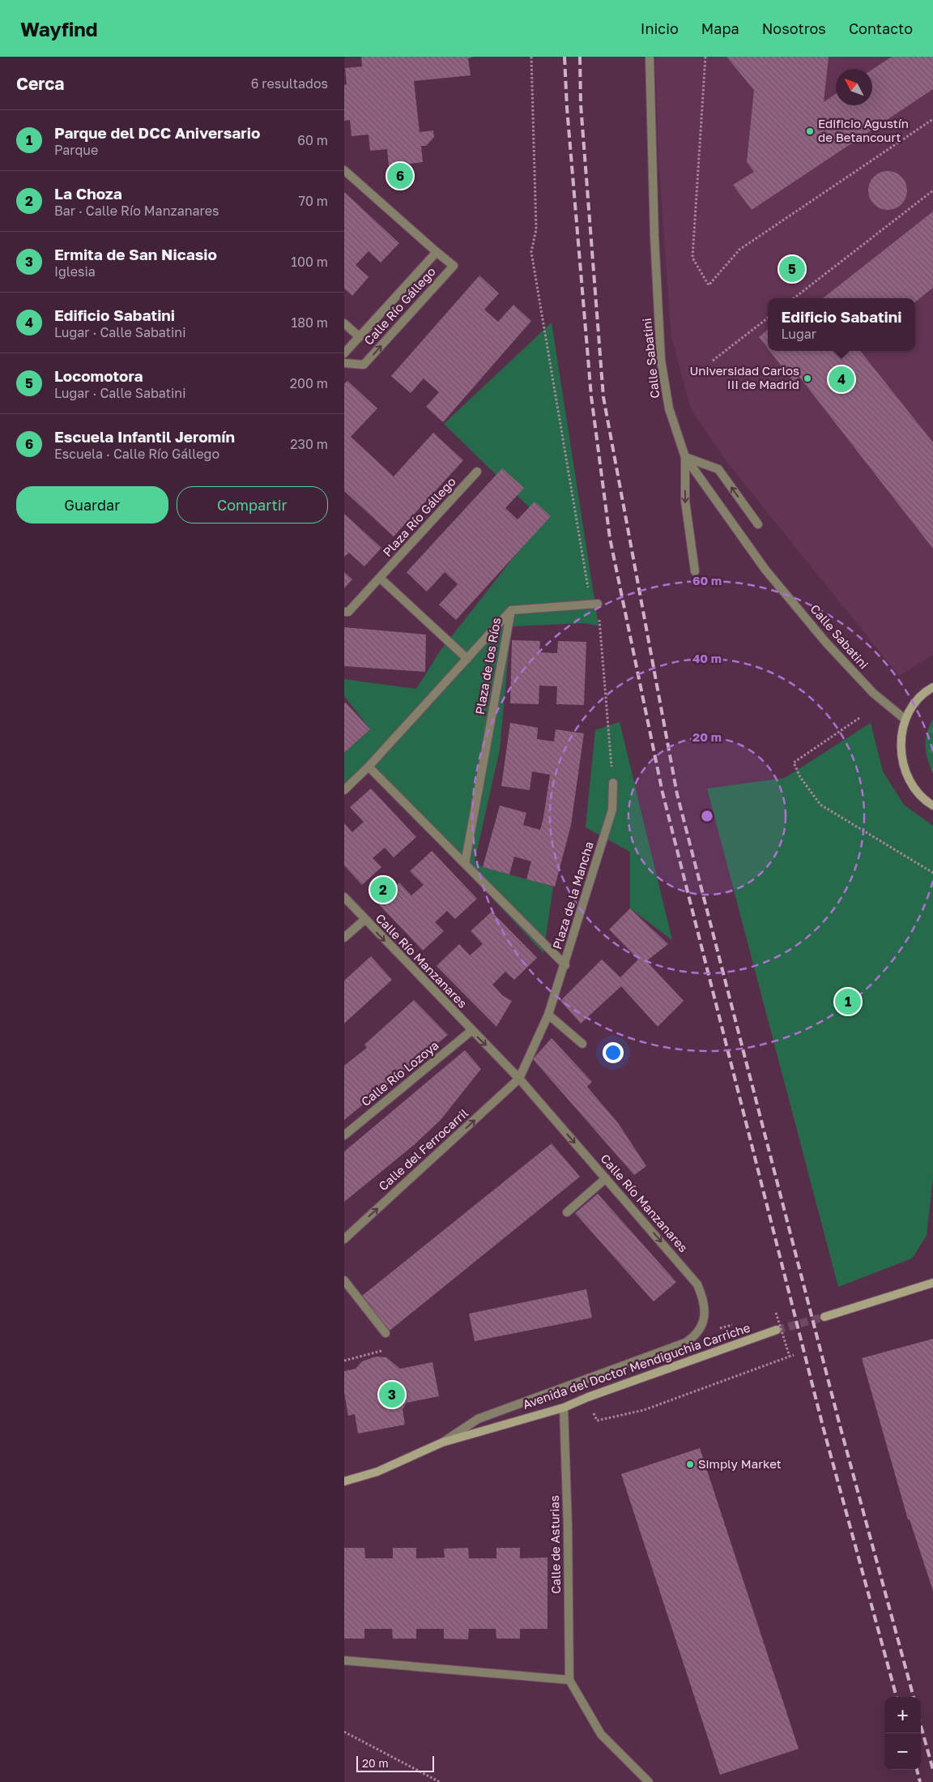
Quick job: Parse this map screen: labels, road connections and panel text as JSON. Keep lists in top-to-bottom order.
{
  "streets": {
    "main road": ["Avenida del Doctor Mendiguchia Carriche"],
    "street": [
      "Calle Río Gállego",
      "Calle Sabatini",
      "Plaza Río Gállego",
      "Plaza de los Ríos",
      "Plaza de la Mancha",
      "Calle Río Manzanares",
      "Calle Río Lozoya",
      "Calle del Ferrocarril",
      "Calle de Asturias"
    ]
  },
  "crossings": [
    ["Plaza de la Mancha", "Calle Río Manzanares"],
    ["Plaza de la Mancha", "Calle del Ferrocarril"],
    ["Calle Río Manzanares", "Calle Río Lozoya"],
    ["Calle Río Manzanares", "Calle del Ferrocarril"],
    ["Calle Río Manzanares", "Avenida del Doctor Mendiguchia Carriche"],
    ["Avenida del Doctor Mendiguchia Carriche", "Calle de Asturias"]
  ],
  "one_way": ["Calle del Ferrocarril"],
  "places": ["Edificio Agustín de Betancourt", "Universidad Carlos III de Madrid", "Simply Market"],
  "scale_bar": "20 m",
  "north": "top left",
  "page": {
    "header": "Wayfind",
    "nav": [
      "Inicio",
      "Mapa",
      "Nosotros",
      "Contacto"
    ],
    "heading": ["Cerca", "6 resultados"],
    "list": [
      {
        "mark": "1",
        "name": "Parque del DCC Aniversario",
        "note": "Parque",
        "value": "60 m"
      },
      {
        "mark": "2",
        "name": "La Choza",
        "note": "Bar · Calle Río Manzanares",
        "value": "70 m"
      },
      {
        "mark": "3",
        "name": "Ermita de San Nicasio",
        "note": "Iglesia",
        "value": "100 m"
      },
      {
        "mark": "4",
        "name": "Edificio Sabatini",
        "note": "Lugar · Calle Sabatini",
        "value": "180 m"
      },
      {
        "mark": "5",
        "name": "Locomotora",
        "note": "Lugar · Calle Sabatini",
        "value": "200 m"
      },
      {
        "mark": "6",
        "name": "Escuela Infantil Jeromín",
        "note": "Escuela · Calle Río Gállego",
        "value": "230 m"
      }
    ],
    "pins": [
      "6",
      "5",
      "4",
      "2",
      "1",
      "3"
    ],
    "popup": ["Edificio Sabatini", "Lugar"],
    "buttons": ["Guardar", "Compartir"],
    "map_buttons": ["+", "−"],
    "scale": "20 m"
  },
  "rings": ["60 m", "40 m", "20 m"]
}
